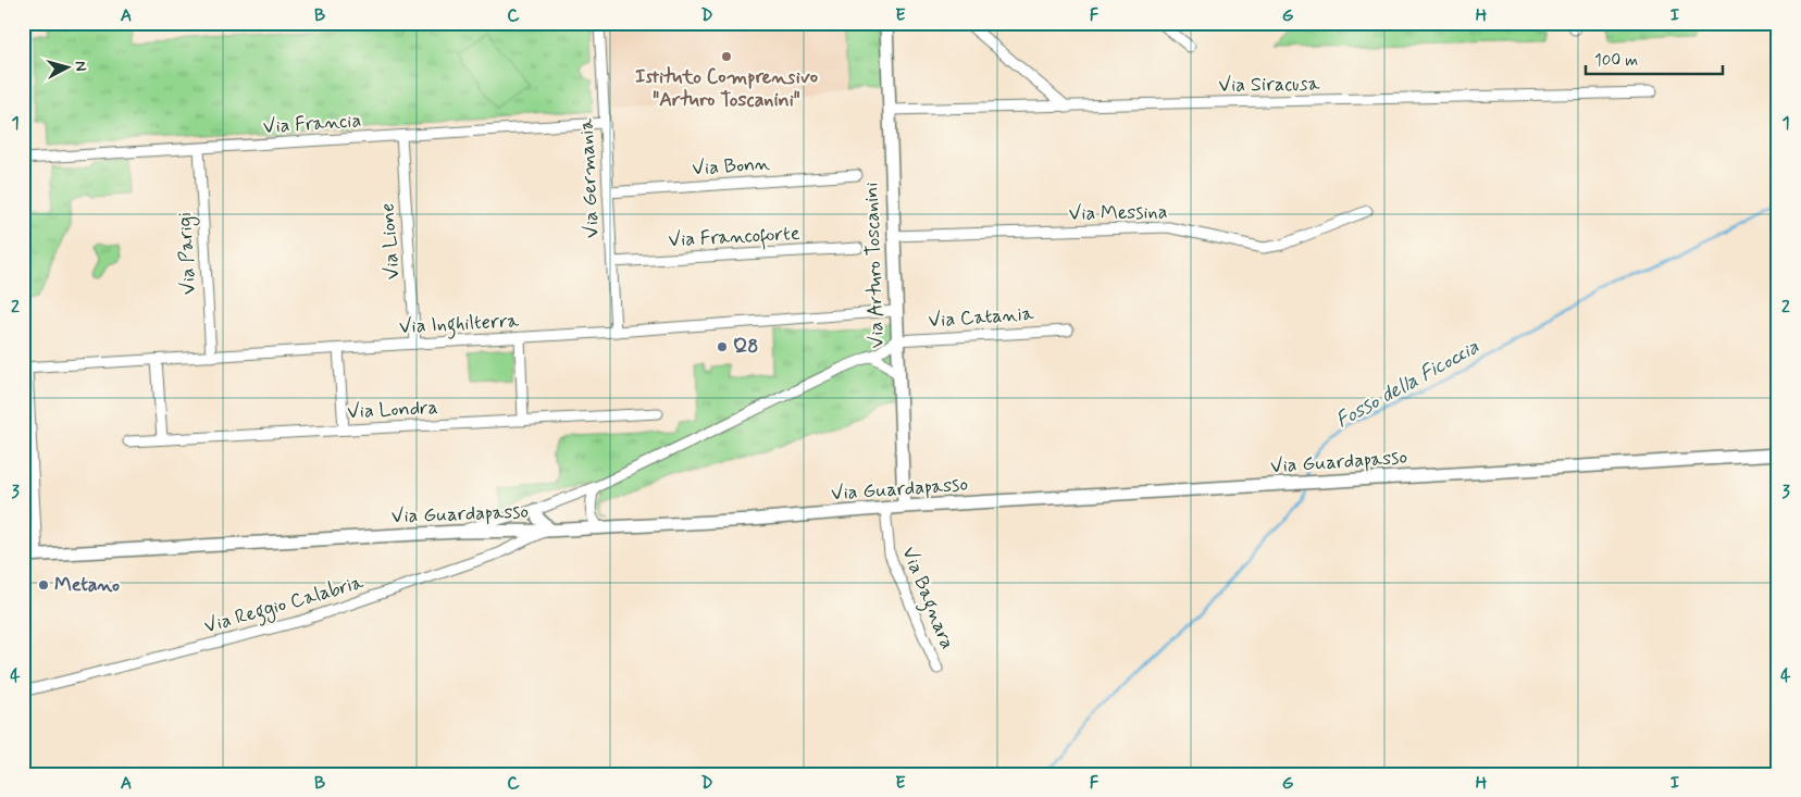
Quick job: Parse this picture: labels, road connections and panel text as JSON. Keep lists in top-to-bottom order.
{
  "streets": {
    "street": [
      "Via Siracusa",
      "Via Francia",
      "Via Bonn",
      "Via Germania",
      "Via Messina",
      "Via Francoforte",
      "Via Lione",
      "Via Parigi",
      "Via Arturo Toscanini",
      "Via Catania",
      "Via Inghilterra",
      "Via Londra",
      "Via Guardapasso",
      "Via Bagnara",
      "Via Reggio Calabria"
    ]
  },
  "crossings": [
    ["Via Siracusa", "Via Arturo Toscanini"],
    ["Via Francia", "Via Germania"],
    ["Via Francia", "Via Lione"],
    ["Via Francia", "Via Parigi"],
    ["Via Bonn", "Via Germania"],
    ["Via Germania", "Via Francoforte"],
    ["Via Germania", "Via Inghilterra"],
    ["Via Messina", "Via Arturo Toscanini"],
    ["Via Lione", "Via Inghilterra"],
    ["Via Parigi", "Via Inghilterra"],
    ["Via Arturo Toscanini", "Via Catania"],
    ["Via Arturo Toscanini", "Via Inghilterra"],
    ["Via Arturo Toscanini", "Via Guardapasso"],
    ["Via Guardapasso", "Via Bagnara"],
    ["Via Guardapasso", "Via Reggio Calabria"]
  ],
  "water": ["Fosso della Ficoccia"],
  "places": ["Istituto Comprensivo \"Arturo Toscanini\"", "Q8", "Metano"],
  "scale_bar": "100 m",
  "north": "right",
  "grid": {
    "columns": [
      "A",
      "B",
      "C",
      "D",
      "E",
      "F",
      "G",
      "H",
      "I"
    ],
    "rows": [
      "1",
      "2",
      "3",
      "4"
    ]
  }
}
